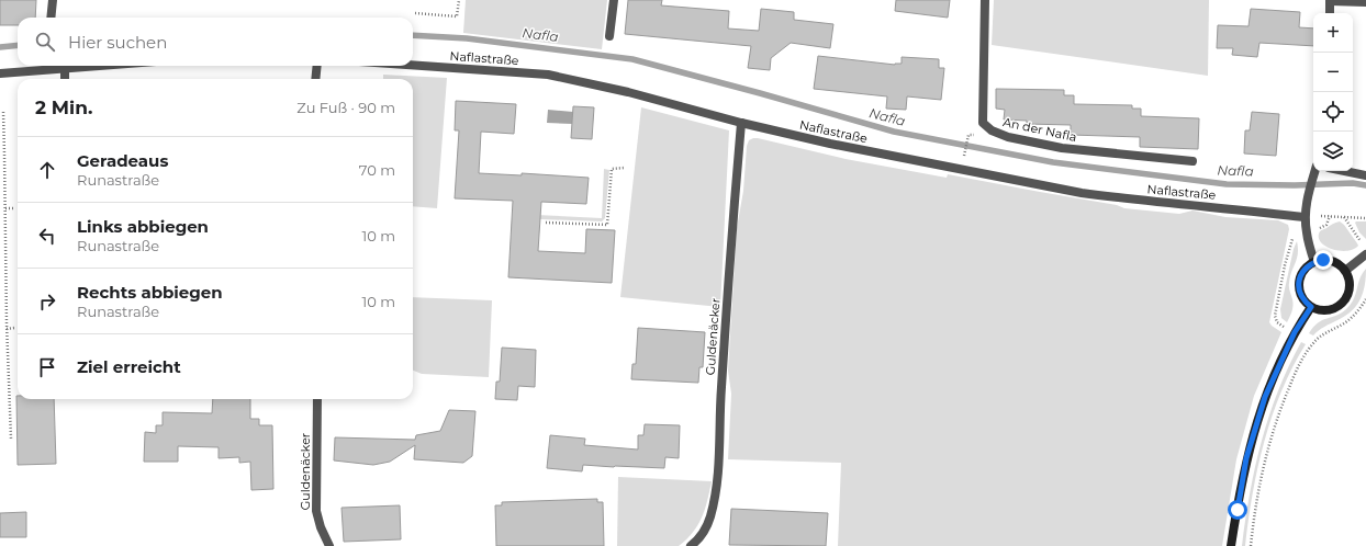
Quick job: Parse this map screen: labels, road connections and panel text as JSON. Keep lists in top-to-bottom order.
{
  "streets": {
    "street": ["Naflastraße", "An der Nafla", "Guldenäcker"]
  },
  "crossings": [
    ["Naflastraße", "Guldenäcker"]
  ],
  "water": ["Nafla"],
  "page": {
    "map_buttons": ["+", "−"],
    "search": "Hier suchen",
    "heading": ["2 Min.", "Zu Fuß · 90 m"],
    "list": [
      ["Geradeaus", "Runastraße", "70 m"],
      ["Links abbiegen", "Runastraße", "10 m"],
      ["Rechts abbiegen", "Runastraße", "10 m"],
      "Ziel erreicht"
    ]
  }
}
